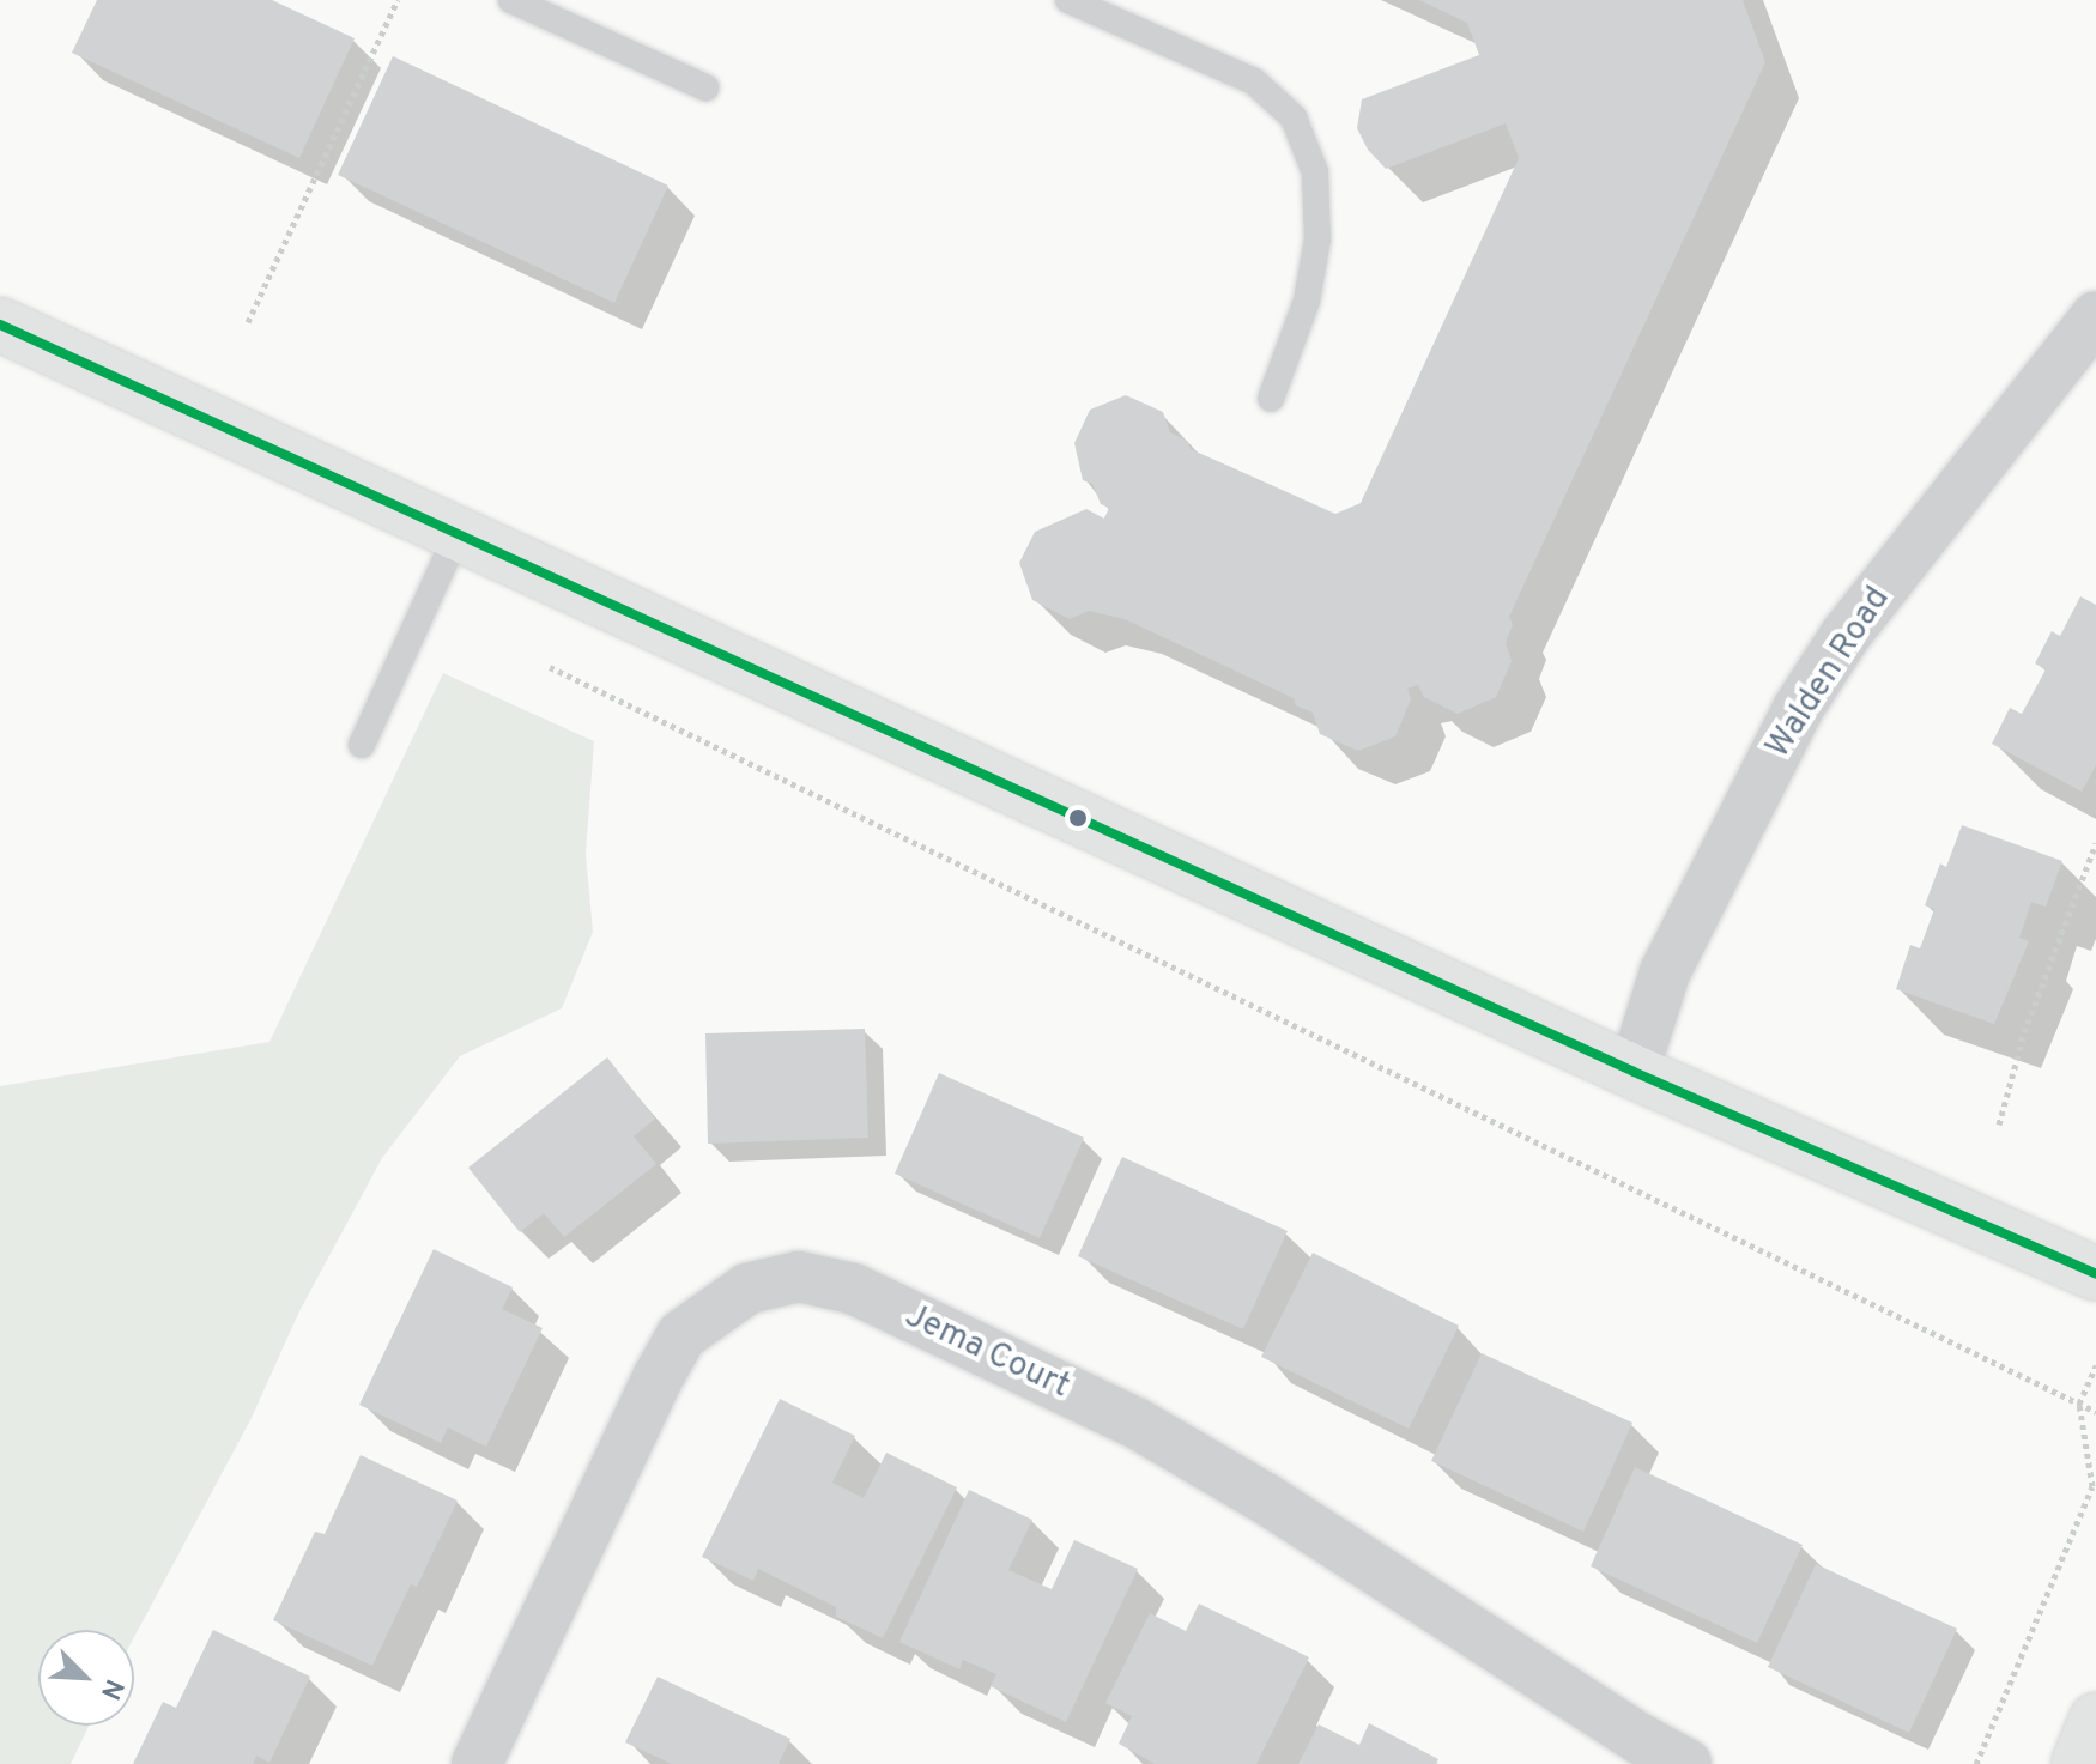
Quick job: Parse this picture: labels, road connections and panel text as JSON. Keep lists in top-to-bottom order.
{
  "streets": {
    "street": ["Walden Road", "Jema Court"]
  },
  "north": "bottom right"
}
